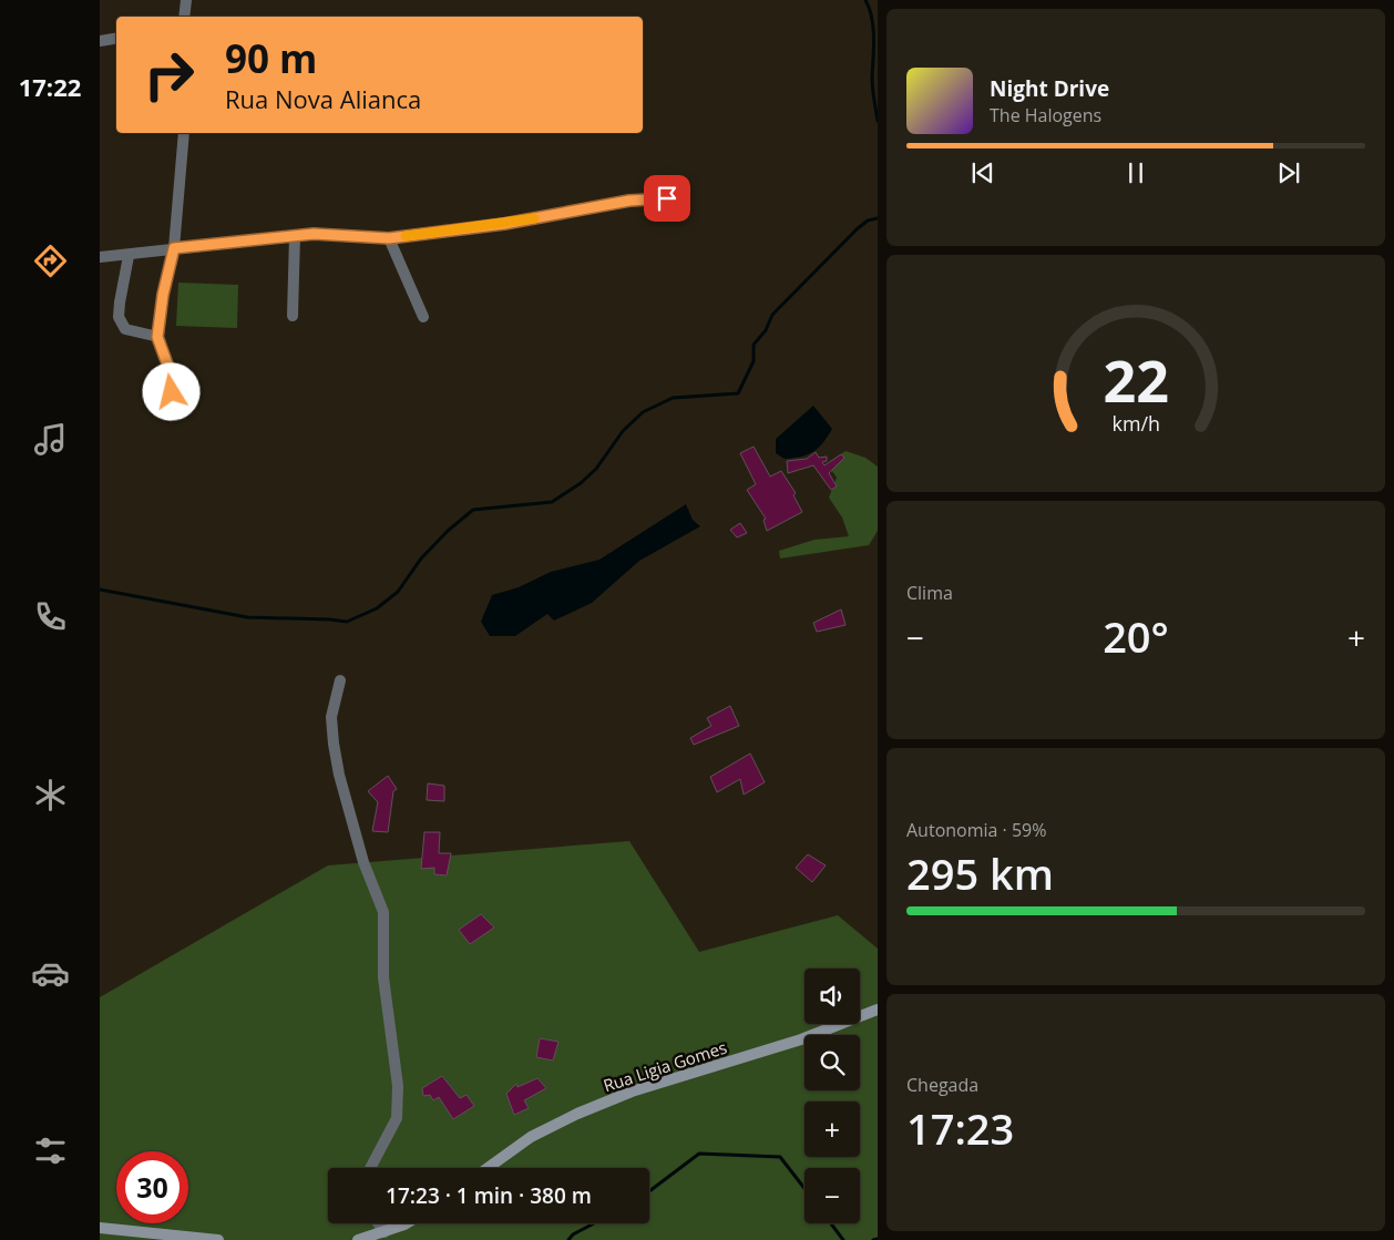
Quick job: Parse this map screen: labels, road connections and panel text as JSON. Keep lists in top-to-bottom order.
{
  "streets": {
    "street": ["Rua Ligia Gomes"]
  },
  "page": {
    "tabs": "17:22",
    "turn": ["90 m", "Rua Nova Alianca"],
    "song": ["Night Drive", "The Halogens"],
    "tile": [
      "Clima",
      ["Autonomia · 59%", "295 km"],
      ["Chegada", "17:23"]
    ],
    "heat": ["−", "20°", "+"],
    "map_buttons": ["+", "−"],
    "limit": "30",
    "trip": "17:23 · 1 min · 380 m",
    "gauge": ["22", "km/h"]
  }
}
